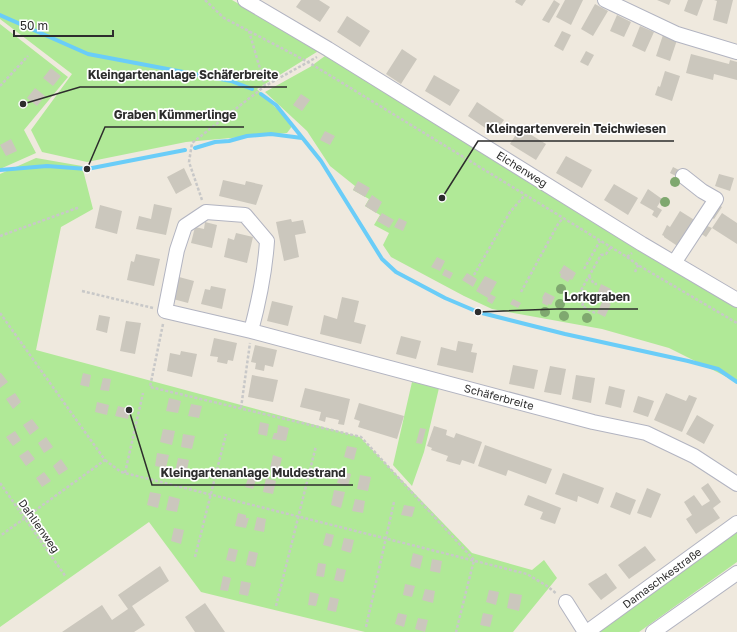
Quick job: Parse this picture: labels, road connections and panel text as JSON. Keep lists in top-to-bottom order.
{
  "streets": {
    "street": ["Eichenweg", "Schäferbreite", "Damaschkestraße"],
    "path": ["Dahlienweg"]
  },
  "places": [
    "Kleingartenanlage Schäferbreite",
    "Graben Kümmerlinge",
    "Kleingartenverein Teichwiesen",
    "Lorkgraben",
    "Kleingartenanlage Muldestrand"
  ],
  "scale_bar": "50 m"
}
